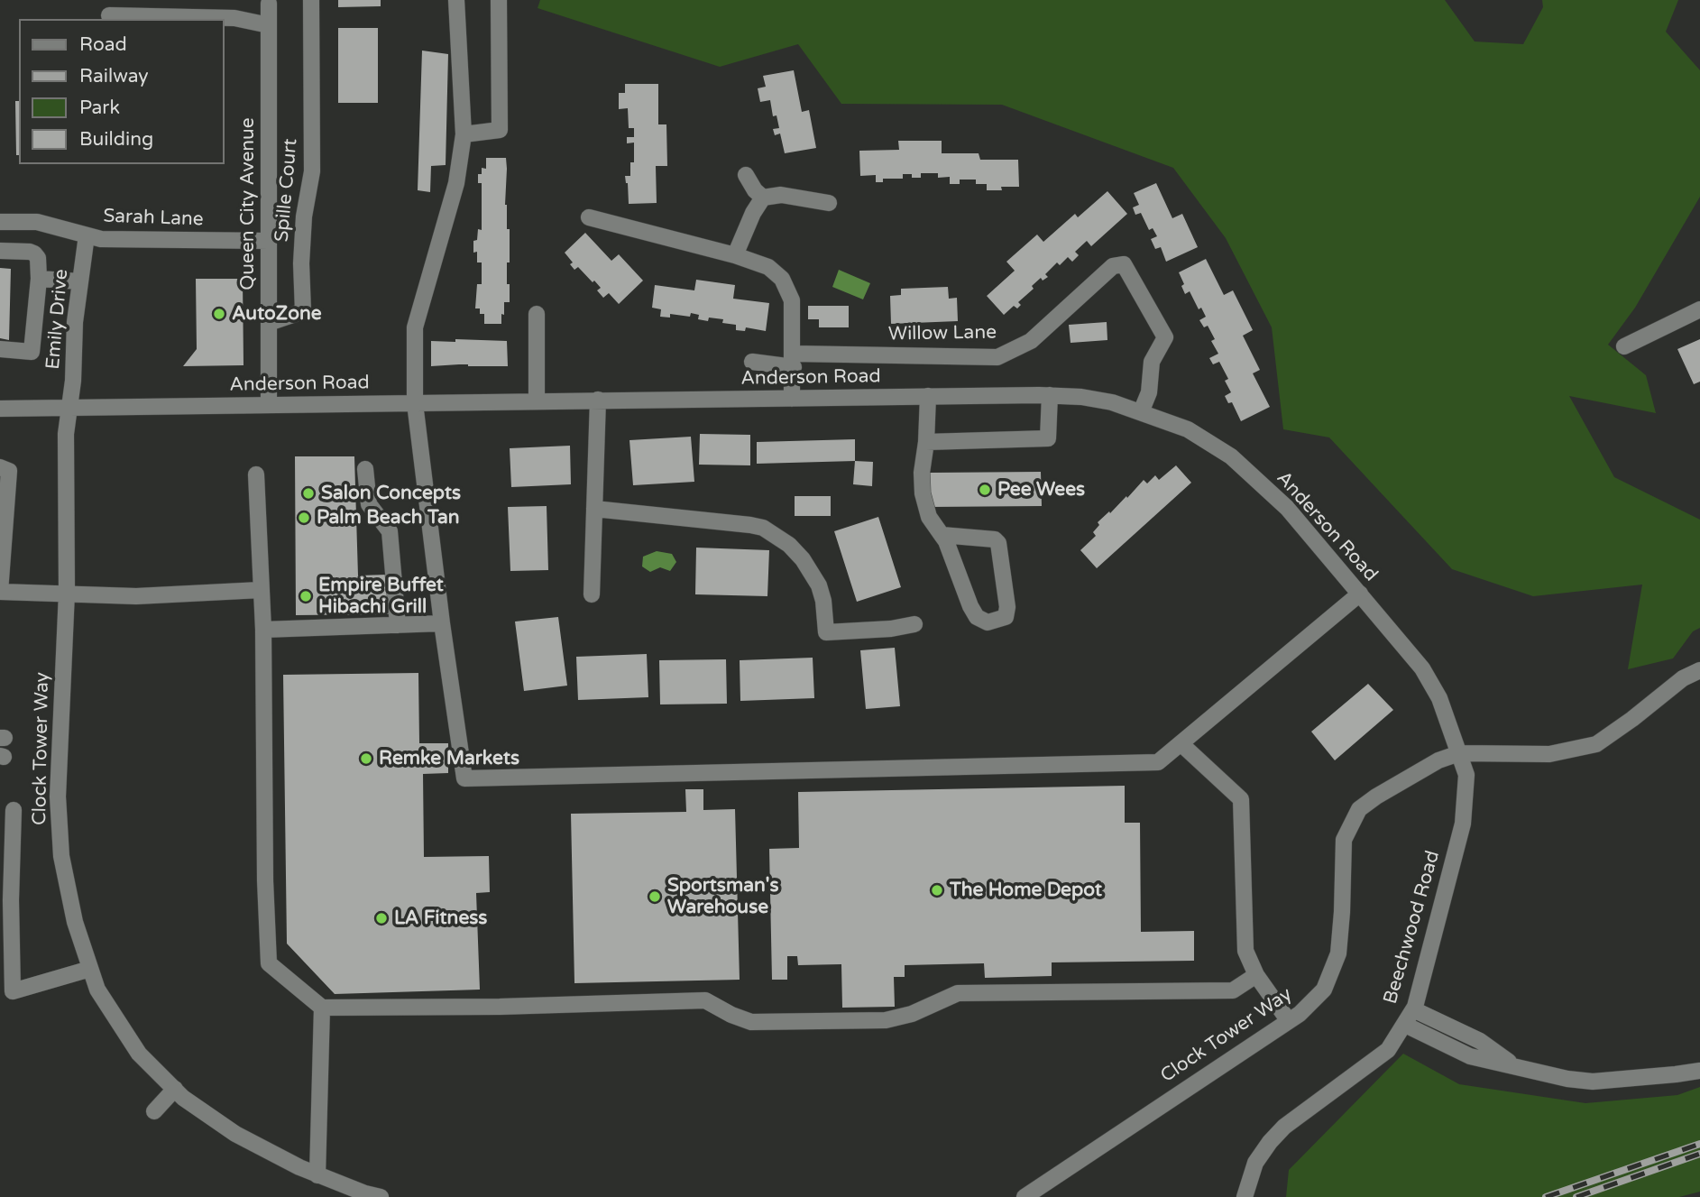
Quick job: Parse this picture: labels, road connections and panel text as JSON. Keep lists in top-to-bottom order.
{
  "streets": {
    "street": [
      "Spille Court",
      "Queen City Avenue",
      "Sarah Lane",
      "Emily Drive",
      "Willow Lane",
      "Anderson Road",
      "Clock Tower Way",
      "Beechwood Road"
    ]
  },
  "crossings": [
    ["Spille Court", "Queen City Avenue"],
    ["Queen City Avenue", "Sarah Lane"],
    ["Queen City Avenue", "Anderson Road"],
    ["Sarah Lane", "Emily Drive"],
    ["Emily Drive", "Anderson Road"],
    ["Emily Drive", "Clock Tower Way"],
    ["Willow Lane", "Anderson Road"],
    ["Anderson Road", "Clock Tower Way"],
    ["Anderson Road", "Beechwood Road"],
    ["Clock Tower Way", "Beechwood Road"]
  ],
  "places": [
    "AutoZone",
    "Pee Wees",
    "Salon Concepts",
    "Palm Beach Tan",
    "Empire Buffet Hibachi Grill",
    "Remke Markets",
    "The Home Depot",
    "Sportsman's Warehouse",
    "LA Fitness"
  ],
  "legend": [
    "Road",
    "Railway",
    "Park",
    "Building"
  ]
}
